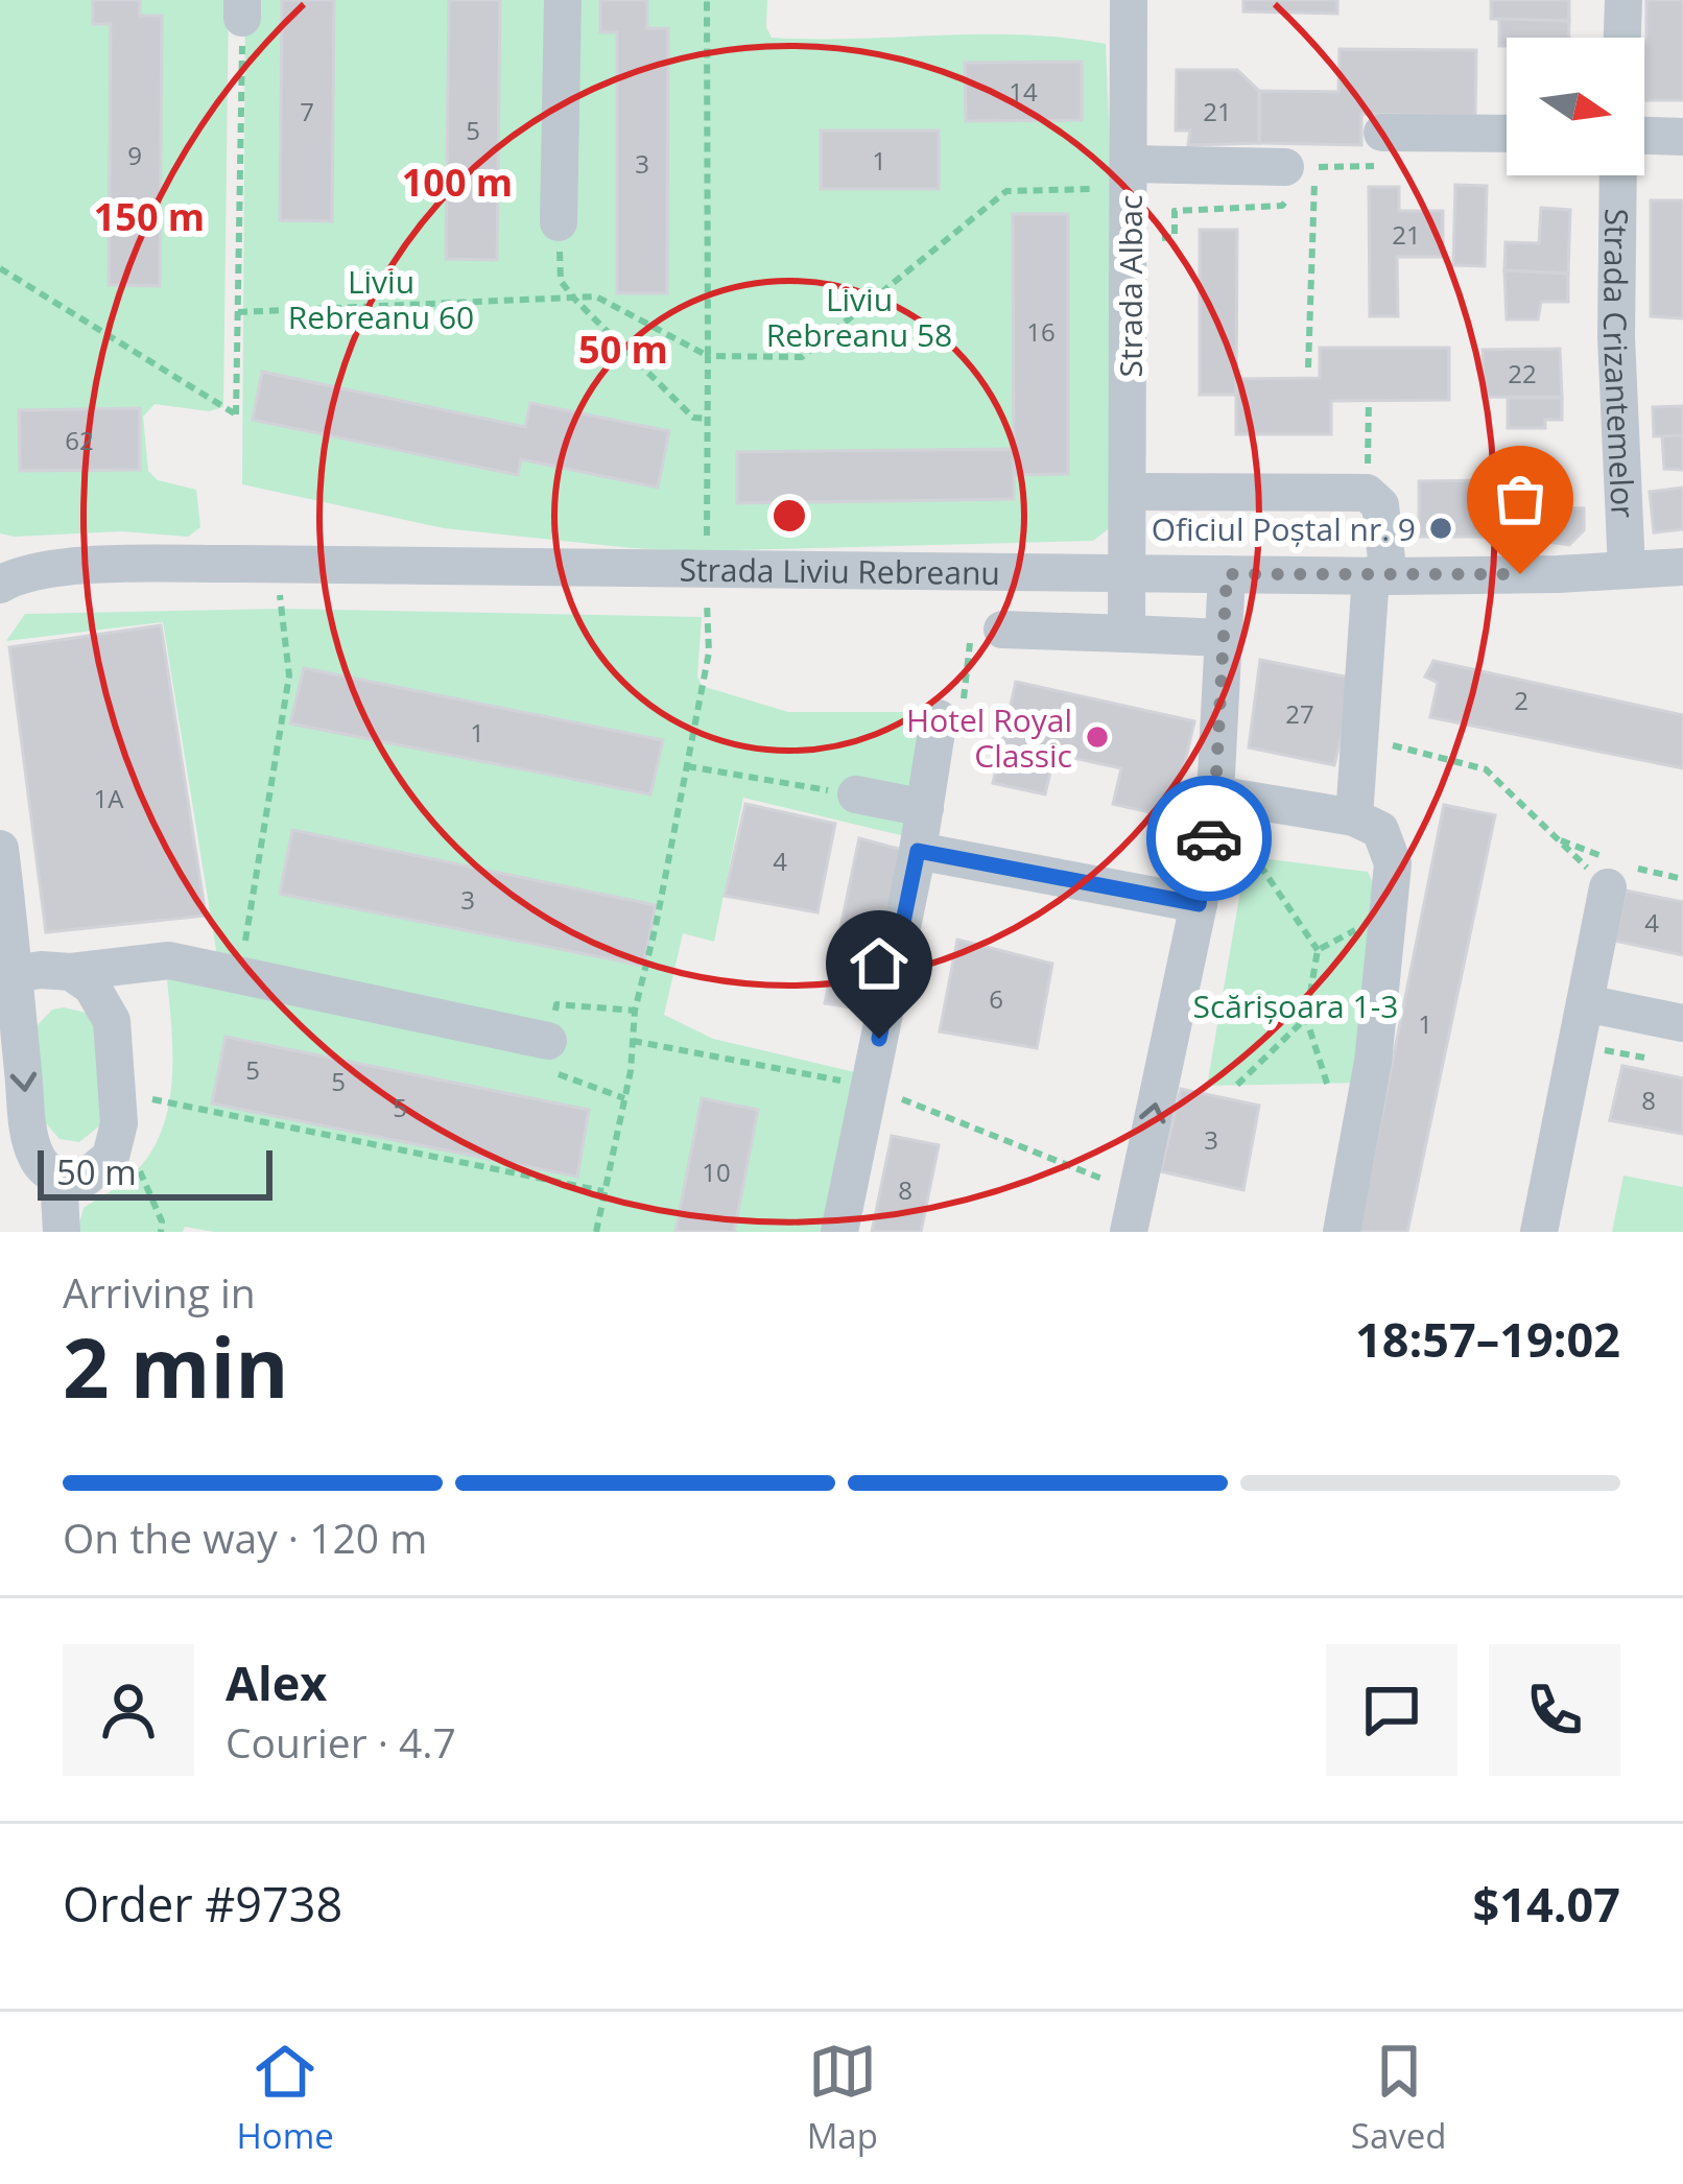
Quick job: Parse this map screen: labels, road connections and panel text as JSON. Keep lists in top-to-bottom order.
{
  "streets": {
    "street": ["Strada Albac", "Strada Crizantemelor", "Strada Liviu Rebreanu"]
  },
  "crossings": [
    ["Strada Albac", "Strada Liviu Rebreanu"],
    ["Strada Crizantemelor", "Strada Liviu Rebreanu"]
  ],
  "parks": ["Liviu Rebreanu 60", "Liviu Rebreanu 58", "Scărișoara 1-3"],
  "places": ["Oficiul Poștal nr. 9", "Hotel Royal Classic"],
  "house_numbers": [
    "14",
    "7",
    "21",
    "5",
    "9",
    "1",
    "3",
    "21",
    "16",
    "22",
    "62",
    "2",
    "27",
    "1",
    "1A",
    "4",
    "3",
    "4",
    "6",
    "1",
    "5",
    "5",
    "8",
    "5",
    "3",
    "10",
    "8"
  ],
  "scale_bar": "50 m",
  "north": "right",
  "page": {
    "scale": "50 m",
    "heading": ["2 min", "Arriving in", "18:57–19:02"],
    "panel": [
      "Alex",
      "Courier · 4.7",
      "Order #9738",
      "$14.07"
    ],
    "bar": "On the way · 120 m",
    "tabs": ["Home", "Map", "Saved"]
  },
  "rings": ["100 m", "150 m", "50 m"]
}
